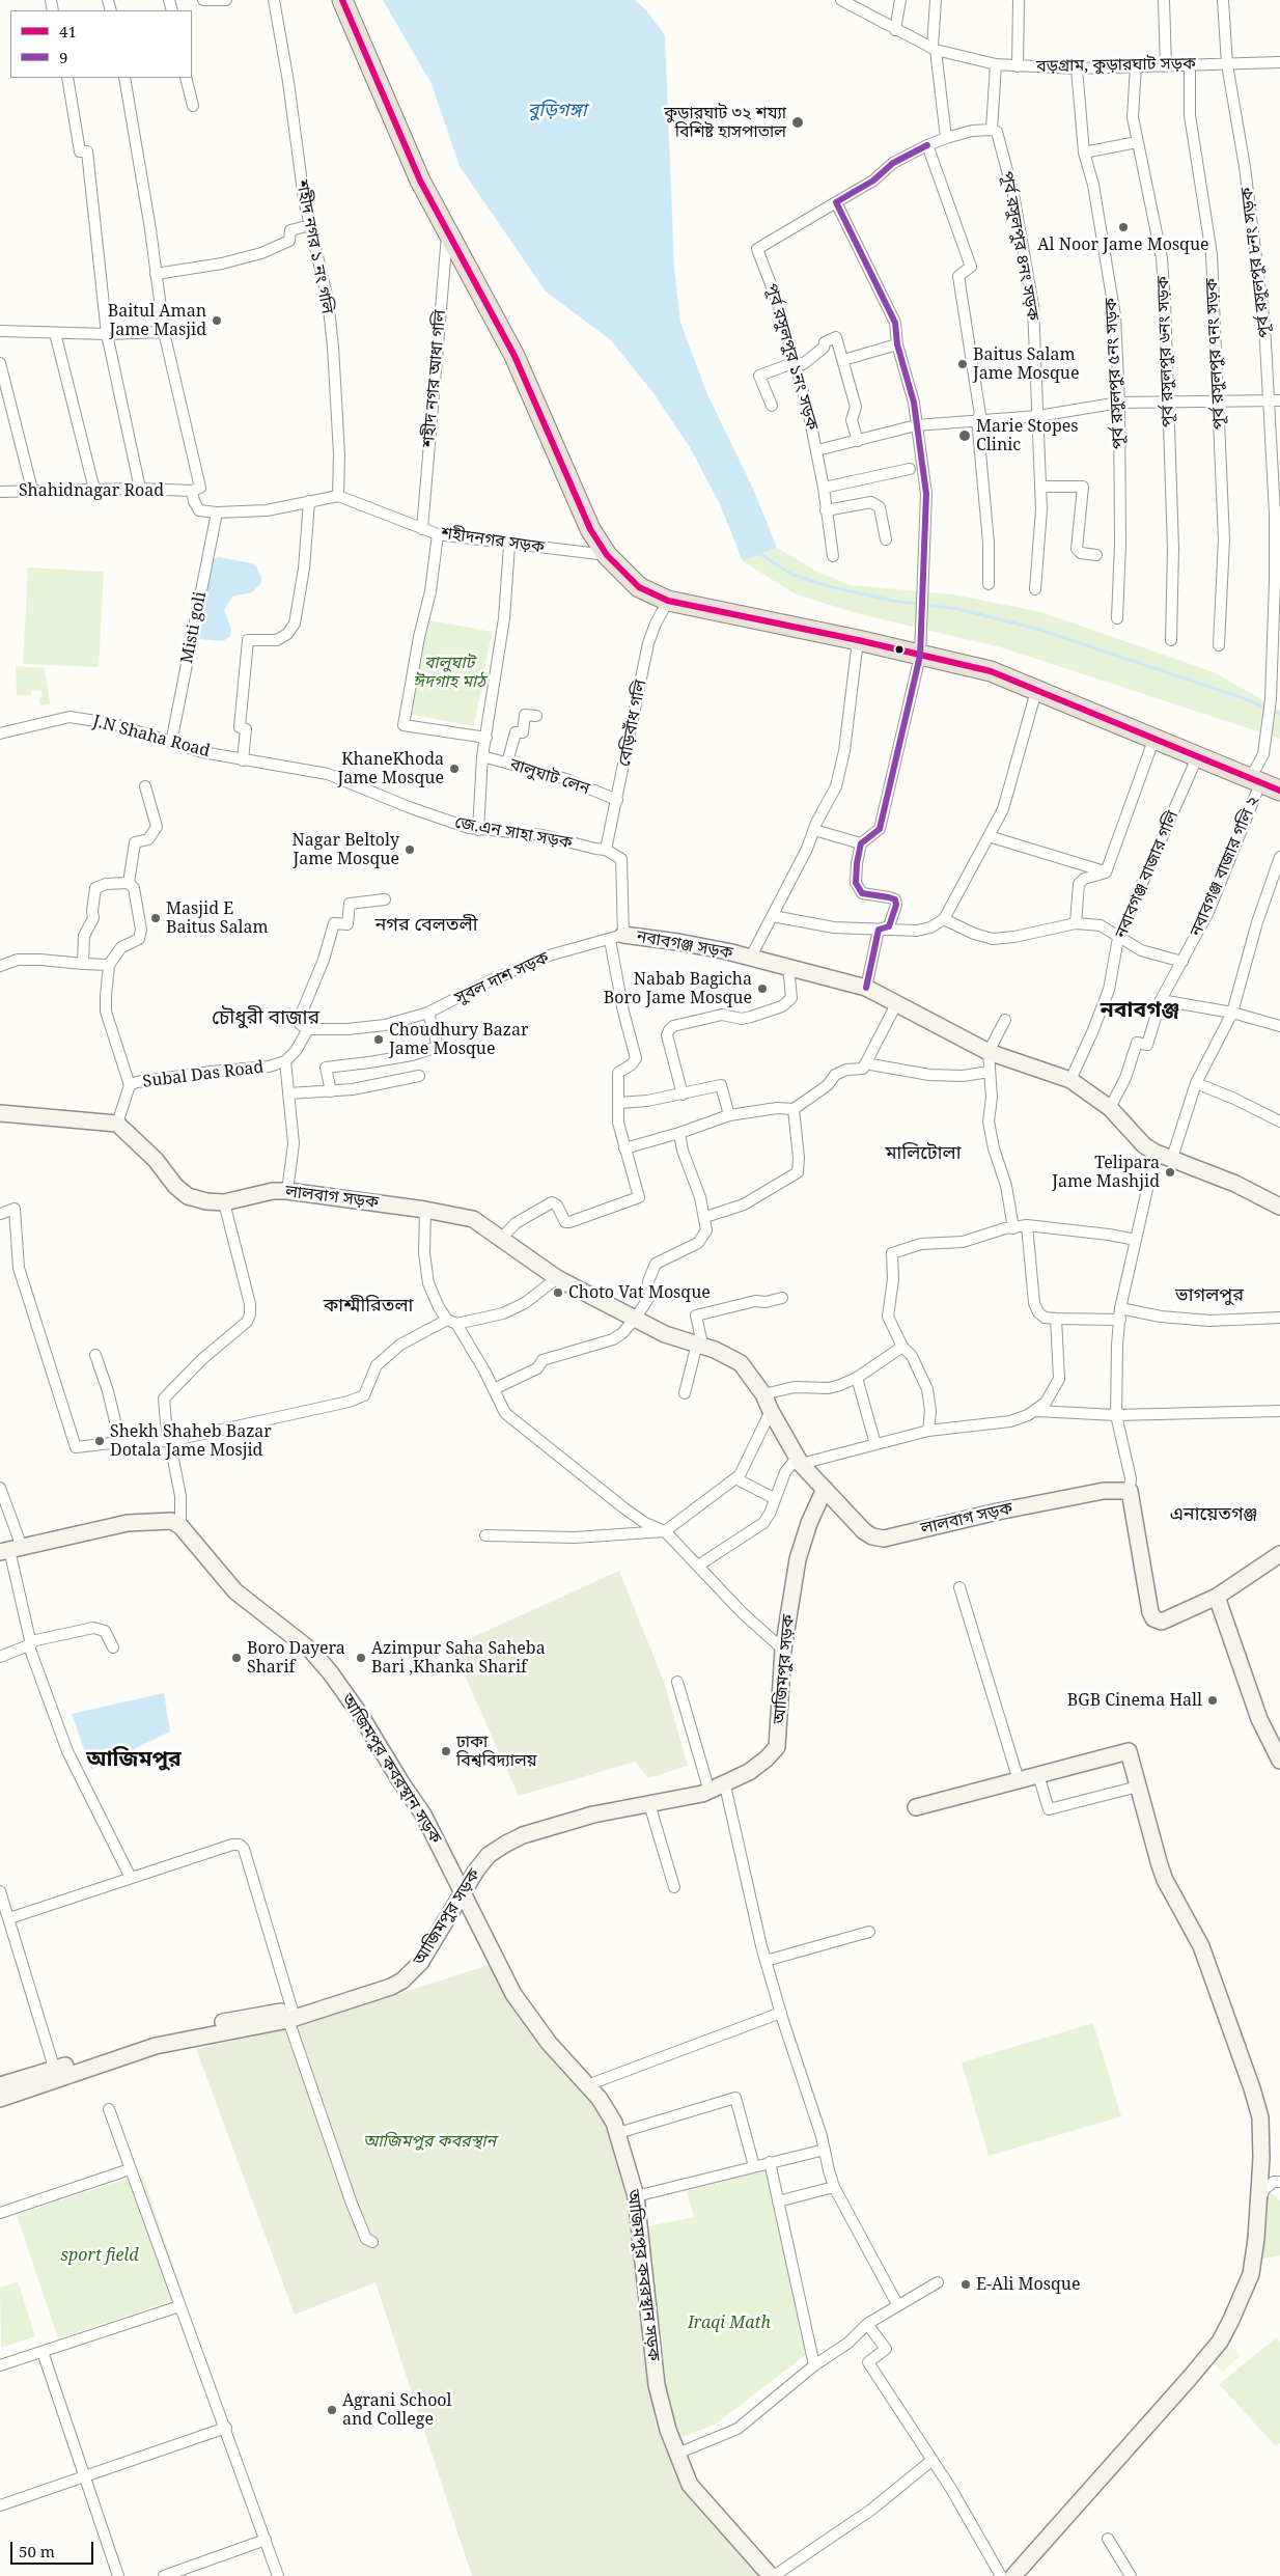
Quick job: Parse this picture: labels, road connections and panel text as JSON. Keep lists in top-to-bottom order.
{
  "streets": {
    "street": [
      "বড়গ্রাম, কুড়ারঘাট সড়ক",
      "পূর্ব রসুলপুর ৪নং সড়ক",
      "শহীদ নগর ১ নং গলি",
      "পূর্ব রসুলপুর ৮নং সড়ক",
      "পূর্ব রসুলপুর ৬নং সড়ক",
      "পূর্ব রসুলপুর ৭নং সড়ক",
      "পূর্ব রসুলপুর ১নং সড়ক",
      "পূর্ব রসুলপুর ৫নং সড়ক",
      "শহীদ নগর আধা গলি",
      "Shahidnagar Road",
      "শহীদনগর সড়ক",
      "Misti goli",
      "বেড়িবাঁধ গলি",
      "J.N Shaha Road",
      "বালুঘাট লেন",
      "জে.এন সাহা সড়ক",
      "নবাবগঞ্জ বাজার গলি ২",
      "নবাবগঞ্জ বাজার গলি",
      "নবাবগঞ্জ সড়ক",
      "সুবল দাশ সড়ক",
      "Subal Das Road",
      "লালবাগ সড়ক",
      "আজিমপুর সড়ক",
      "আজিমপুর কবরস্থান সড়ক"
    ]
  },
  "crossings": [
    ["বড়গ্রাম, কুড়ারঘাট সড়ক", "পূর্ব রসুলপুর ৪নং সড়ক"],
    ["বড়গ্রাম, কুড়ারঘাট সড়ক", "পূর্ব রসুলপুর ৮নং সড়ক"],
    ["বড়গ্রাম, কুড়ারঘাট সড়ক", "পূর্ব রসুলপুর ৬নং সড়ক"],
    ["বড়গ্রাম, কুড়ারঘাট সড়ক", "পূর্ব রসুলপুর ৭নং সড়ক"],
    ["বড়গ্রাম, কুড়ারঘাট সড়ক", "পূর্ব রসুলপুর ৫নং সড়ক"],
    ["শহীদ নগর ১ নং গলি", "শহীদনগর সড়ক"],
    ["পূর্ব রসুলপুর ৮নং সড়ক", "নবাবগঞ্জ বাজার গলি ২"],
    ["শহীদ নগর আধা গলি", "শহীদনগর সড়ক"],
    ["Misti goli", "J.N Shaha Road"],
    ["বেড়িবাঁধ গলি", "বালুঘাট লেন"],
    ["বেড়িবাঁধ গলি", "জে.এন সাহা সড়ক"],
    ["J.N Shaha Road", "জে.এন সাহা সড়ক"],
    ["নবাবগঞ্জ বাজার গলি ২", "নবাবগঞ্জ সড়ক"],
    ["নবাবগঞ্জ বাজার গলি", "নবাবগঞ্জ সড়ক"],
    ["নবাবগঞ্জ সড়ক", "সুবল দাশ সড়ক"],
    ["Subal Das Road", "লালবাগ সড়ক"],
    ["লালবাগ সড়ক", "আজিমপুর সড়ক"],
    ["আজিমপুর সড়ক", "আজিমপুর কবরস্থান সড়ক"]
  ],
  "districts": [
    "নগর বেলতলী",
    "নবাবগঞ্জ",
    "চৌধুরী বাজার",
    "মালিটোলা",
    "ভাগলপুর",
    "কাশ্মীরিতলা",
    "এনায়েতগঞ্জ",
    "আজিমপুর"
  ],
  "water": ["বুড়িগঙ্গা"],
  "parks": [
    "বালুঘাট ঈদগাহ মাঠ",
    "আজিমপুর কবরস্থান",
    "sport field",
    "Iraqi Math"
  ],
  "places": [
    "কুড়ারঘাট ৩২ শয্যা বিশিষ্ট হাসপাতাল",
    "Al Noor Jame Mosque",
    "Baitul Aman Jame Masjid",
    "Baitus Salam Jame Mosque",
    "Marie Stopes Clinic",
    "KhaneKhoda Jame Mosque",
    "Nagar Beltoly Jame Mosque",
    "Masjid E Baitus Salam",
    "Nabab Bagicha Boro Jame Mosque",
    "Choudhury Bazar Jame Mosque",
    "Telipara Jame Mashjid",
    "Choto Vat Mosque",
    "Shekh Shaheb Bazar Dotala Jame Mosjid",
    "Boro Dayera Sharif",
    "Azimpur Saha Saheba Bari ,Khanka Sharif",
    "BGB Cinema Hall",
    "ঢাকা বিশ্ববিদ্যালয়",
    "E-Ali Mosque",
    "Agrani School and College"
  ],
  "lines": ["transit line 41", "transit line 9"],
  "legend": ["41", "9"],
  "scale_bar": "50 m"
}
